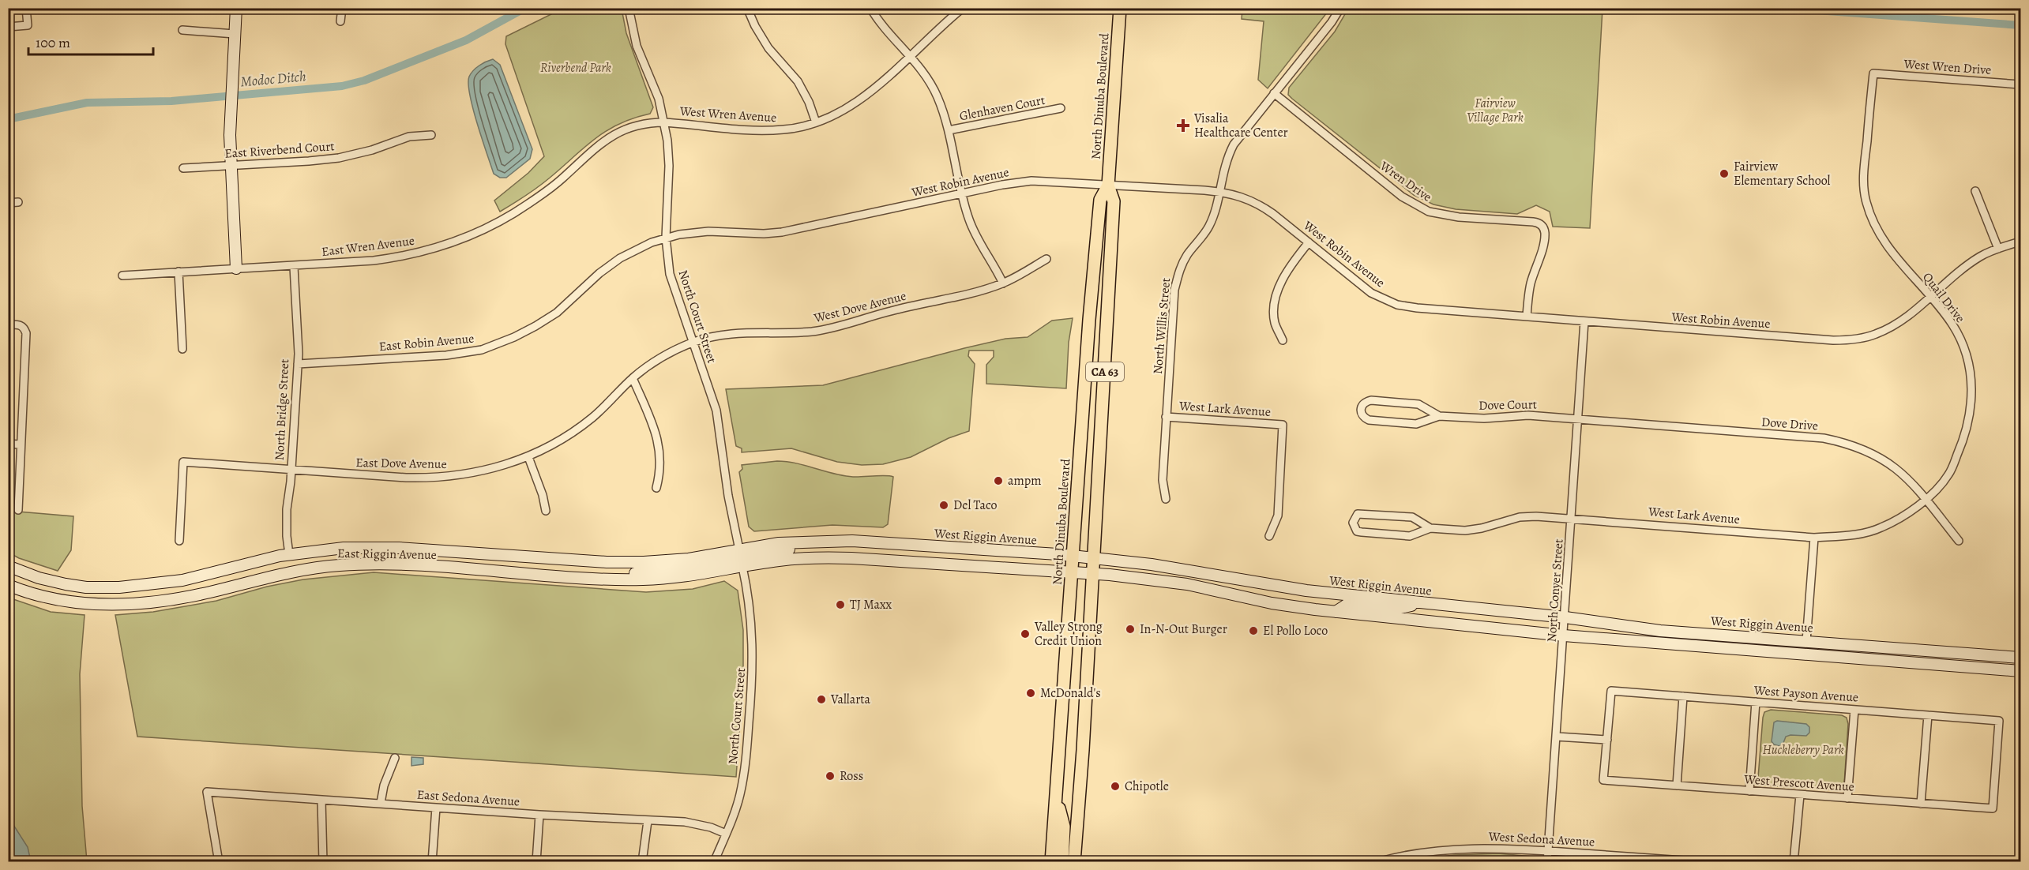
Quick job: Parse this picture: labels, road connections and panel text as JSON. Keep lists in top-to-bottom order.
{
  "streets": {
    "main road": [
      "North Dinuba Boulevard",
      "CA 63",
      "West Riggin Avenue",
      "East Riggin Avenue"
    ],
    "street": [
      "West Wren Drive",
      "Glenhaven Court",
      "West Wren Avenue",
      "East Riverbend Court",
      "Wren Drive",
      "West Robin Avenue",
      "East Wren Avenue",
      "Quail Drive",
      "West Dove Avenue",
      "North Court Street",
      "North Willis Street",
      "East Robin Avenue",
      "Dove Court",
      "West Lark Avenue",
      "North Bridge Street",
      "Dove Drive",
      "East Dove Avenue",
      "North Conyer Street",
      "West Payson Avenue",
      "West Prescott Avenue",
      "East Sedona Avenue",
      "West Sedona Avenue"
    ]
  },
  "crossings": [
    ["West Wren Drive", "Quail Drive"],
    ["North Dinuba Boulevard", "West Robin Avenue"],
    ["North Dinuba Boulevard", "West Riggin Avenue"],
    ["West Wren Avenue", "East Wren Avenue"],
    ["West Wren Avenue", "North Court Street"],
    ["Wren Drive", "West Robin Avenue"],
    ["Wren Drive", "North Willis Street"],
    ["West Robin Avenue", "Quail Drive"],
    ["West Robin Avenue", "North Court Street"],
    ["West Robin Avenue", "North Willis Street"],
    ["West Robin Avenue", "East Robin Avenue"],
    ["West Robin Avenue", "North Conyer Street"],
    ["East Wren Avenue", "North Court Street"],
    ["East Wren Avenue", "North Bridge Street"],
    ["Quail Drive", "West Lark Avenue"],
    ["Quail Drive", "Dove Drive"],
    ["West Dove Avenue", "North Court Street"],
    ["West Dove Avenue", "East Dove Avenue"],
    ["North Court Street", "East Robin Avenue"],
    ["North Court Street", "East Dove Avenue"],
    ["North Court Street", "West Riggin Avenue"],
    ["North Court Street", "East Riggin Avenue"],
    ["North Court Street", "East Sedona Avenue"],
    ["North Willis Street", "West Lark Avenue"],
    ["East Robin Avenue", "North Bridge Street"],
    ["Dove Court", "Dove Drive"],
    ["Dove Court", "North Conyer Street"],
    ["West Lark Avenue", "North Conyer Street"],
    ["North Bridge Street", "East Dove Avenue"],
    ["North Bridge Street", "East Riggin Avenue"],
    ["Dove Drive", "North Conyer Street"],
    ["West Riggin Avenue", "East Riggin Avenue"],
    ["West Riggin Avenue", "North Conyer Street"],
    ["North Conyer Street", "West Sedona Avenue"],
    ["West Payson Avenue", "West Prescott Avenue"]
  ],
  "water": ["Modoc Ditch"],
  "parks": ["Riverbend Park", "Fairview Village Park", "Huckleberry Park"],
  "places": {
    "health": ["Visalia Healthcare Center"],
    "other": [
      "Fairview Elementary School",
      "ampm",
      "Del Taco",
      "TJ Maxx",
      "In-N-Out Burger",
      "El Pollo Loco",
      "Valley Strong Credit Union",
      "McDonald's",
      "Vallarta",
      "Ross",
      "Chipotle"
    ]
  },
  "scale_bar": "100 m"
}
